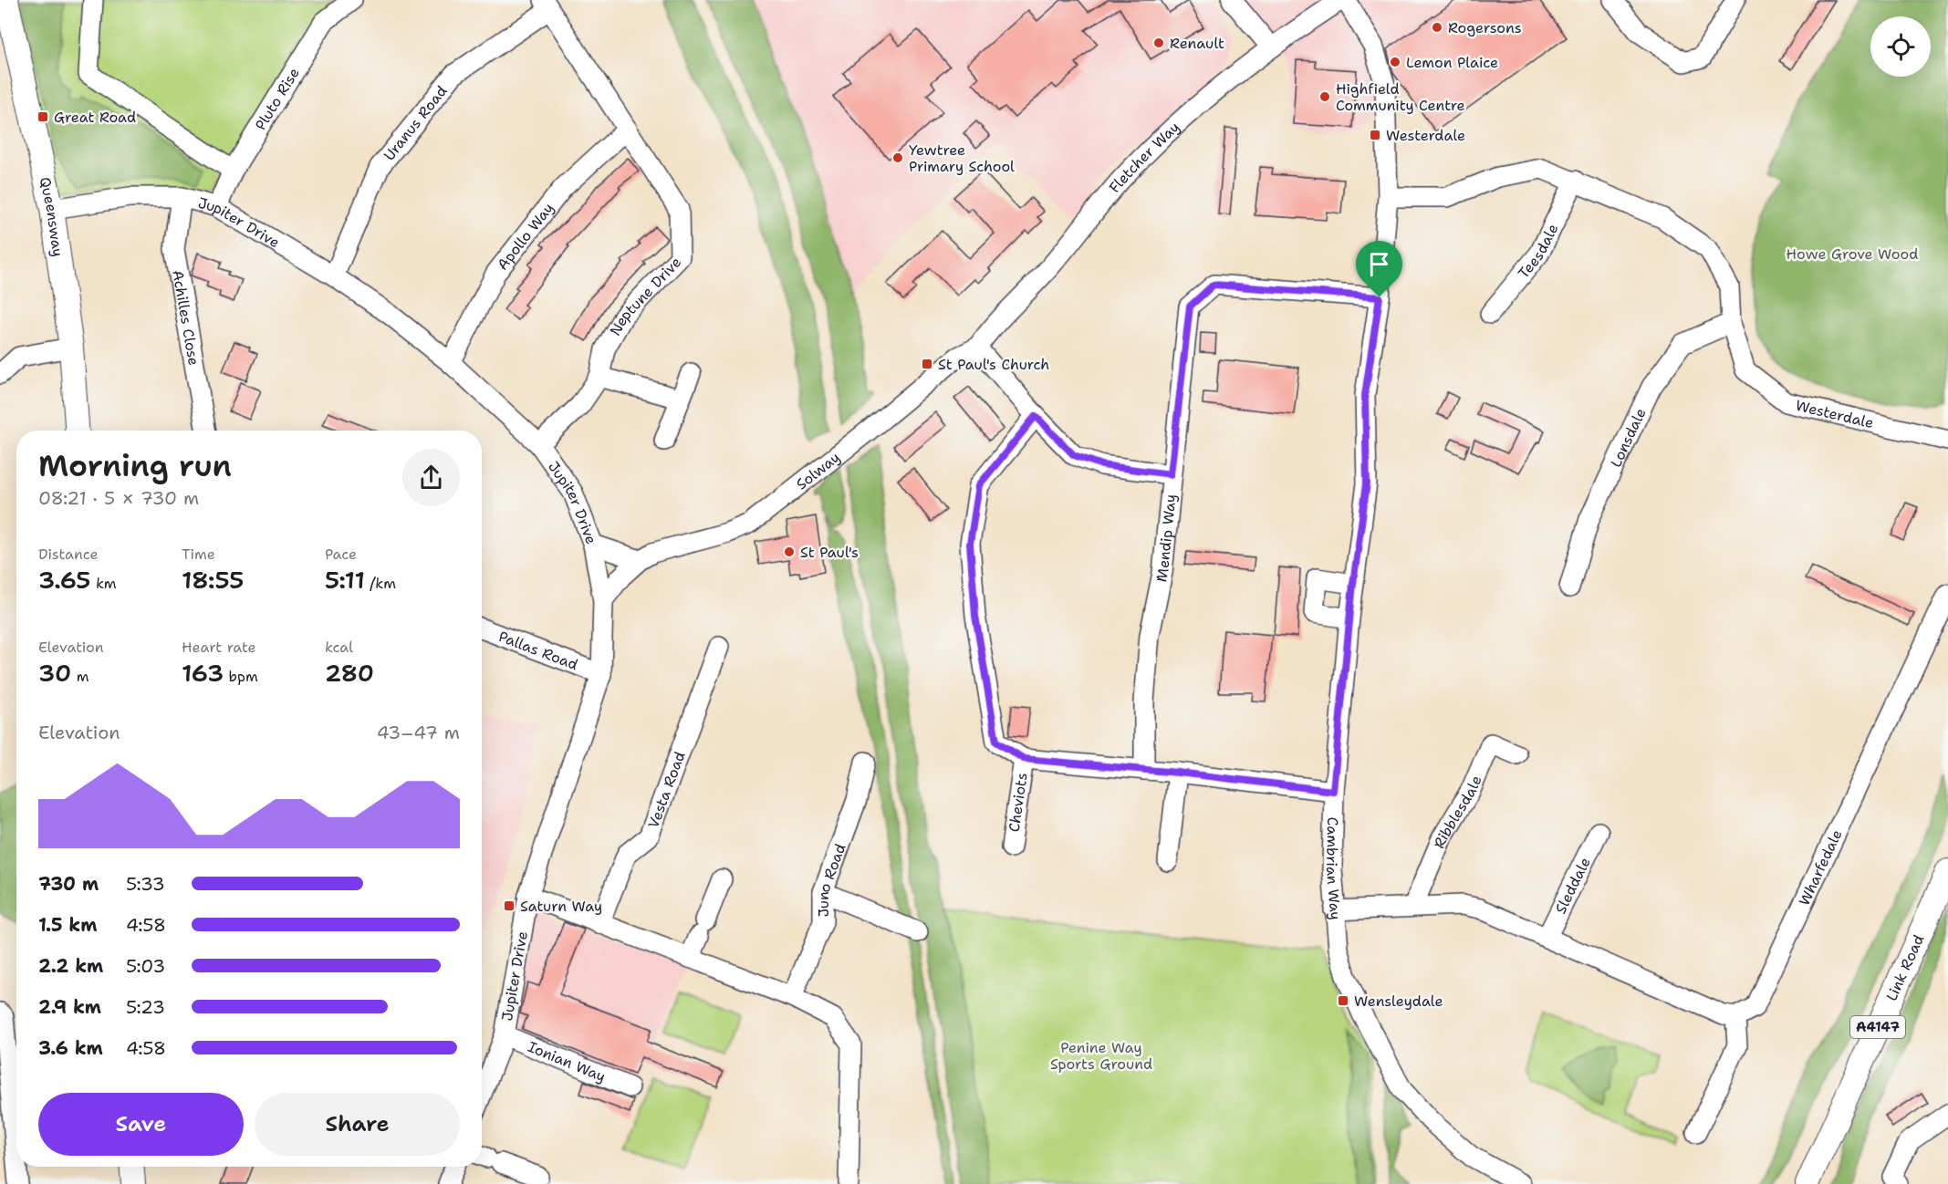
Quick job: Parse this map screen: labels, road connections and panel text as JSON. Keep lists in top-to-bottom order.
{
  "streets": {
    "main road": ["Queensway", "Link Road", "A4147"],
    "street": [
      "Pluto Rise",
      "Uranus Road",
      "Fletcher Way",
      "Jupiter Drive",
      "Apollo Way",
      "Teesdale",
      "Neptune Drive",
      "Achilles Close",
      "Westerdale",
      "Lonsdale",
      "Solway",
      "Mendip Way",
      "Pallas Road",
      "Vesta Road",
      "Cheviots",
      "Ribblesdale",
      "Wharfedale",
      "Cambrian Way",
      "Juno Road",
      "Sleddale",
      "Ionian Way"
    ]
  },
  "crossings": [
    ["Pluto Rise", "Jupiter Drive"],
    ["Uranus Road", "Jupiter Drive"],
    ["Uranus Road", "Neptune Drive"],
    ["Fletcher Way", "Solway"],
    ["Queensway", "Jupiter Drive"],
    ["Jupiter Drive", "Apollo Way"],
    ["Jupiter Drive", "Neptune Drive"],
    ["Jupiter Drive", "Achilles Close"],
    ["Jupiter Drive", "Solway"],
    ["Jupiter Drive", "Pallas Road"],
    ["Jupiter Drive", "Ionian Way"],
    ["Apollo Way", "Neptune Drive"],
    ["Teesdale", "Westerdale"],
    ["Westerdale", "Lonsdale"],
    ["Westerdale", "Cambrian Way"],
    ["Mendip Way", "Cambrian Way"]
  ],
  "parks": ["Howe Grove Wood", "Penine Way Sports Ground"],
  "places": {
    "other": [
      "Rogersons",
      "Renault",
      "Lemon Plaice",
      "Highfield Community Centre",
      "Yewtree Primary School",
      "St Paul's"
    ],
    "transit": [
      "Great Road",
      "Westerdale",
      "St Paul's Church",
      "Saturn Way",
      "Wensleydale"
    ]
  },
  "page": {
    "heading": ["Morning run", "08:21 · 5 × 730 m"],
    "stats": [
      ["Distance", "3.65 km"],
      ["Time", "18:55"],
      ["Pace", "5:11 /km"],
      ["Elevation", "30 m"],
      ["Heart rate", "163 bpm"],
      ["kcal", "280"]
    ],
    "chart": ["Elevation", "43–47 m"],
    "list": [
      {
        "name": "730 m",
        "note": "5:33"
      },
      {
        "name": "1.5 km",
        "note": "4:58"
      },
      {
        "name": "2.2 km",
        "note": "5:03"
      },
      {
        "name": "2.9 km",
        "note": "5:23"
      },
      {
        "name": "3.6 km",
        "note": "4:58"
      }
    ],
    "buttons": ["Save", "Share"]
  }
}
